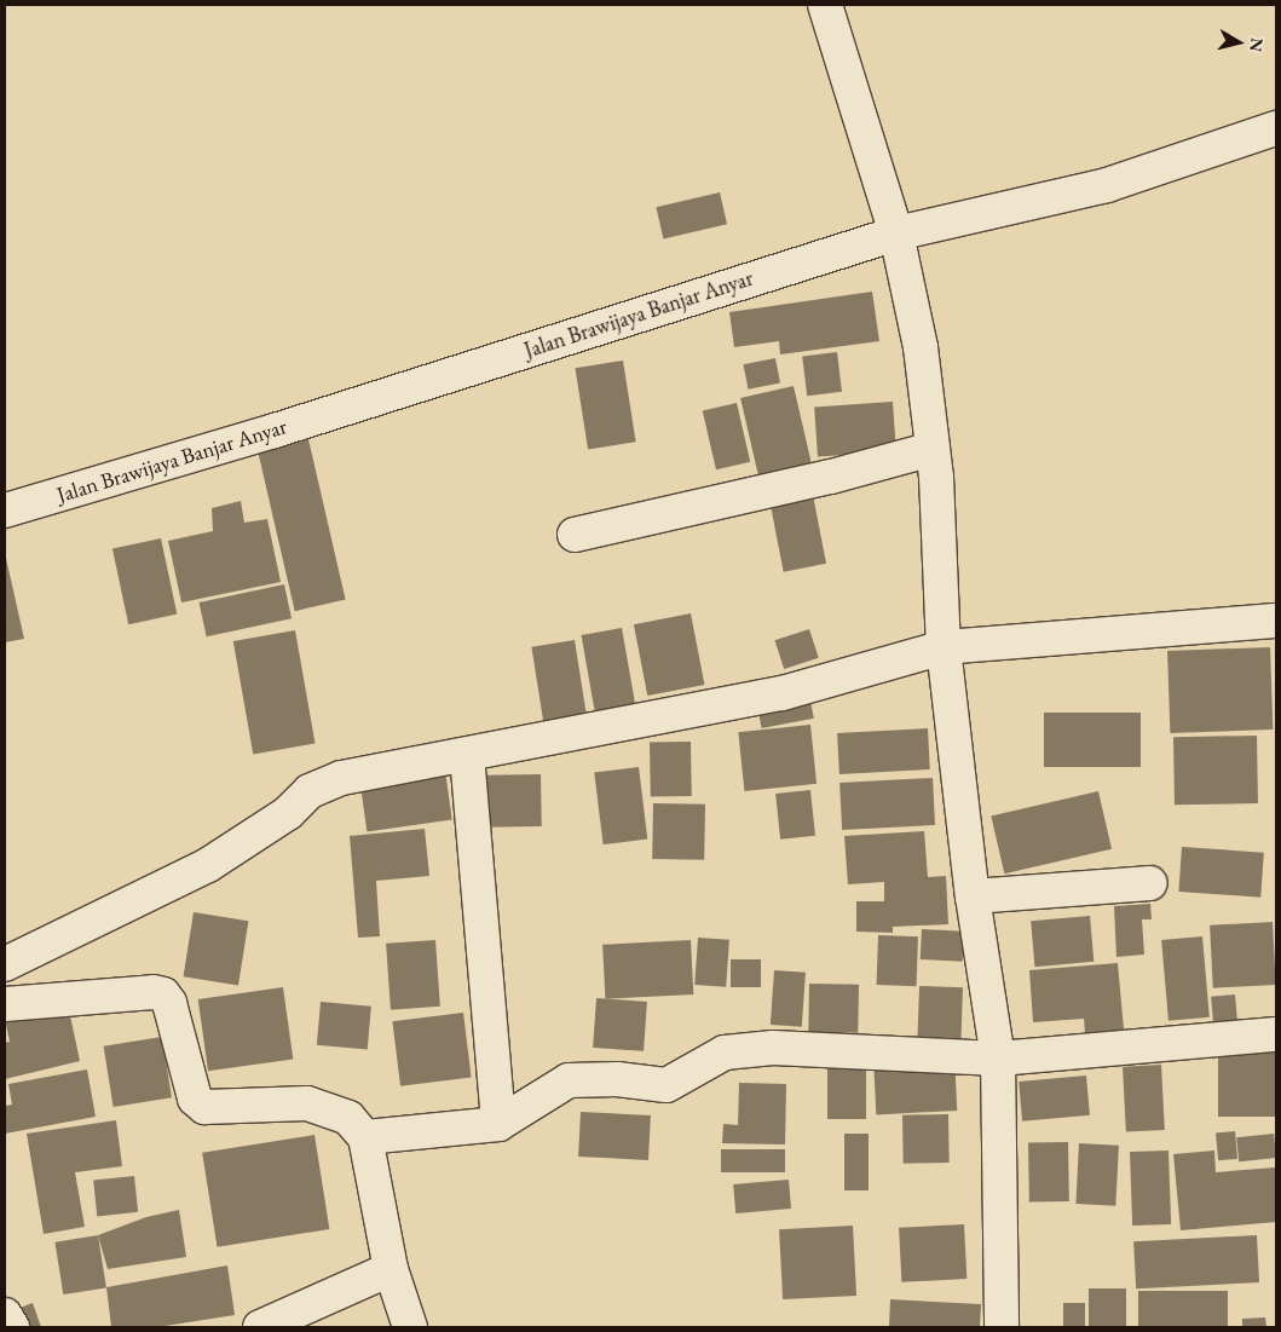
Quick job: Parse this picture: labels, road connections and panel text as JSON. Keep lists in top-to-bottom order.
{
  "streets": {
    "street": ["Jalan Brawijaya Banjar Anyar"]
  },
  "north": "right"
}
